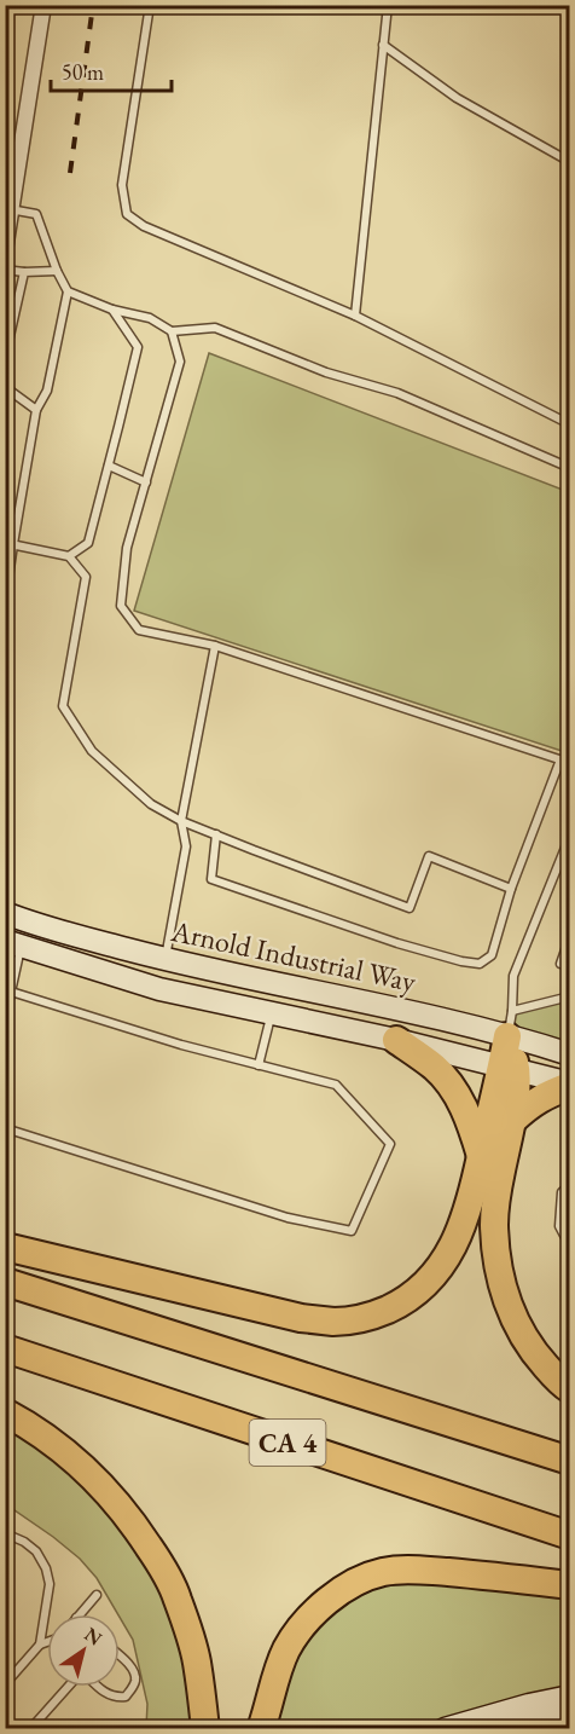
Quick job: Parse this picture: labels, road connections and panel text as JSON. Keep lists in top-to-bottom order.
{
  "streets": {
    "highway": ["CA 4"],
    "street": ["Arnold Industrial Way"]
  },
  "scale_bar": "50 m",
  "north": "top right"
}
